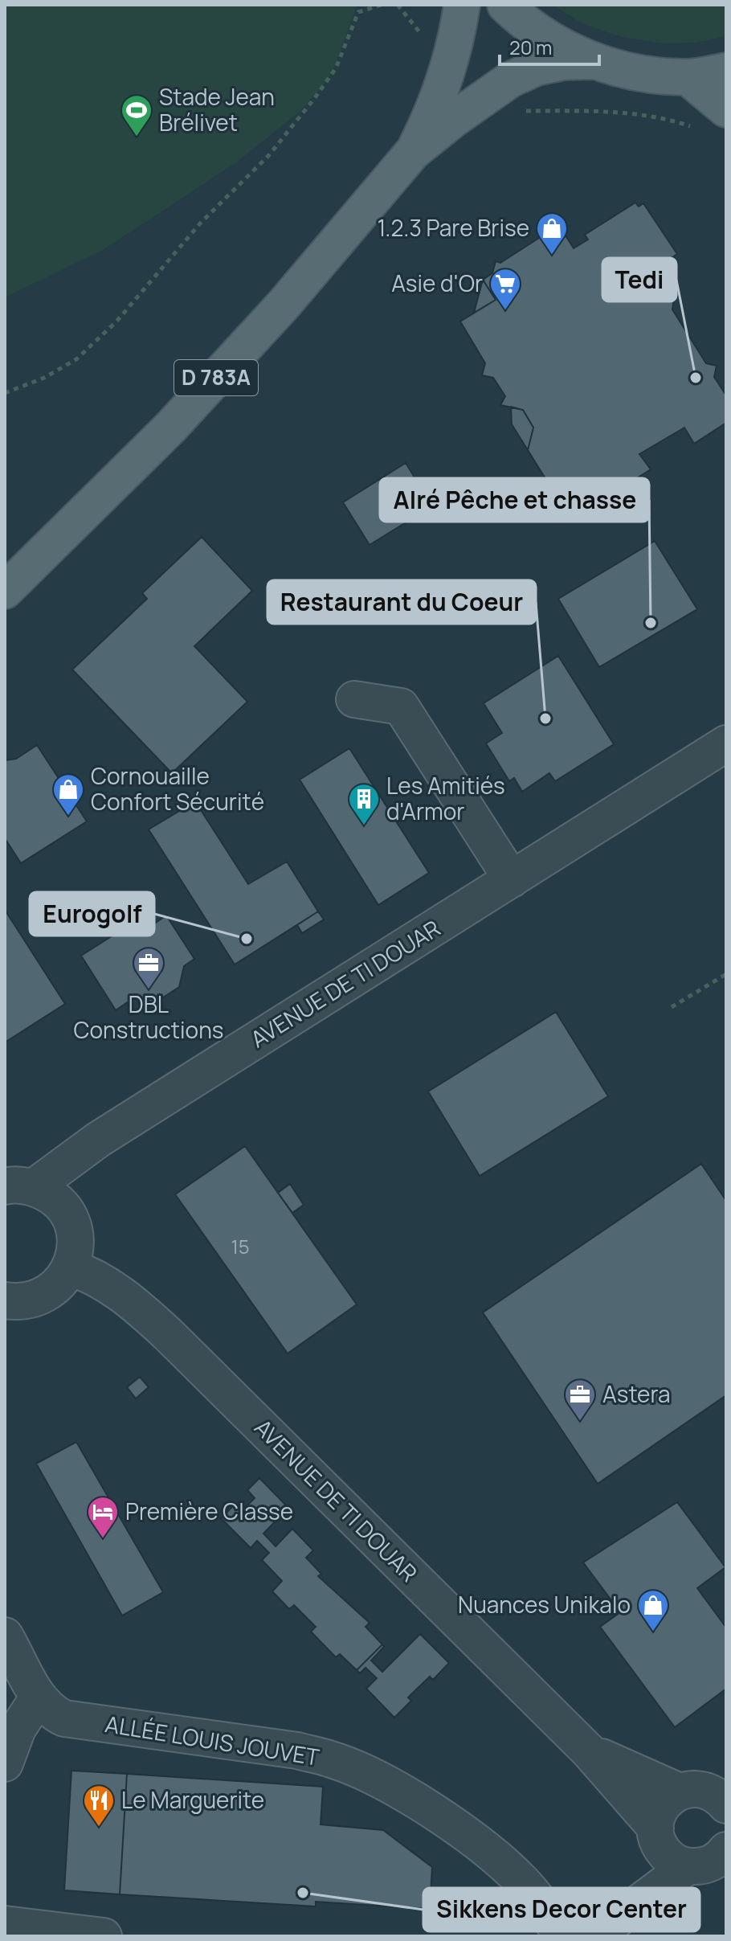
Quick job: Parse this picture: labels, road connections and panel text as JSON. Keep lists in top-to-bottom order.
{
  "streets": {
    "main road": ["D 783A"],
    "street": ["AVENUE DE TI DOUAR", "ALLÉE LOUIS JOUVET"]
  },
  "places": {
    "sports": ["Stade Jean Brélivet"],
    "shop": ["1.2.3 Pare Brise", "Cornouaille Confort Sécurité", "Nuances Unikalo"],
    "supermarket": ["Asie d'Or"],
    "other": [
      "Tedi",
      "Alré Pêche et chasse",
      "Restaurant du Coeur",
      "Eurogolf",
      "Sikkens Decor Center"
    ],
    "building": ["Les Amitiés d'Armor"],
    "office": ["DBL Constructions", "Astera"],
    "hotel": ["Première Classe"],
    "restaurant": ["Le Marguerite"]
  },
  "house_numbers": ["15"],
  "scale_bar": "20 m"
}
